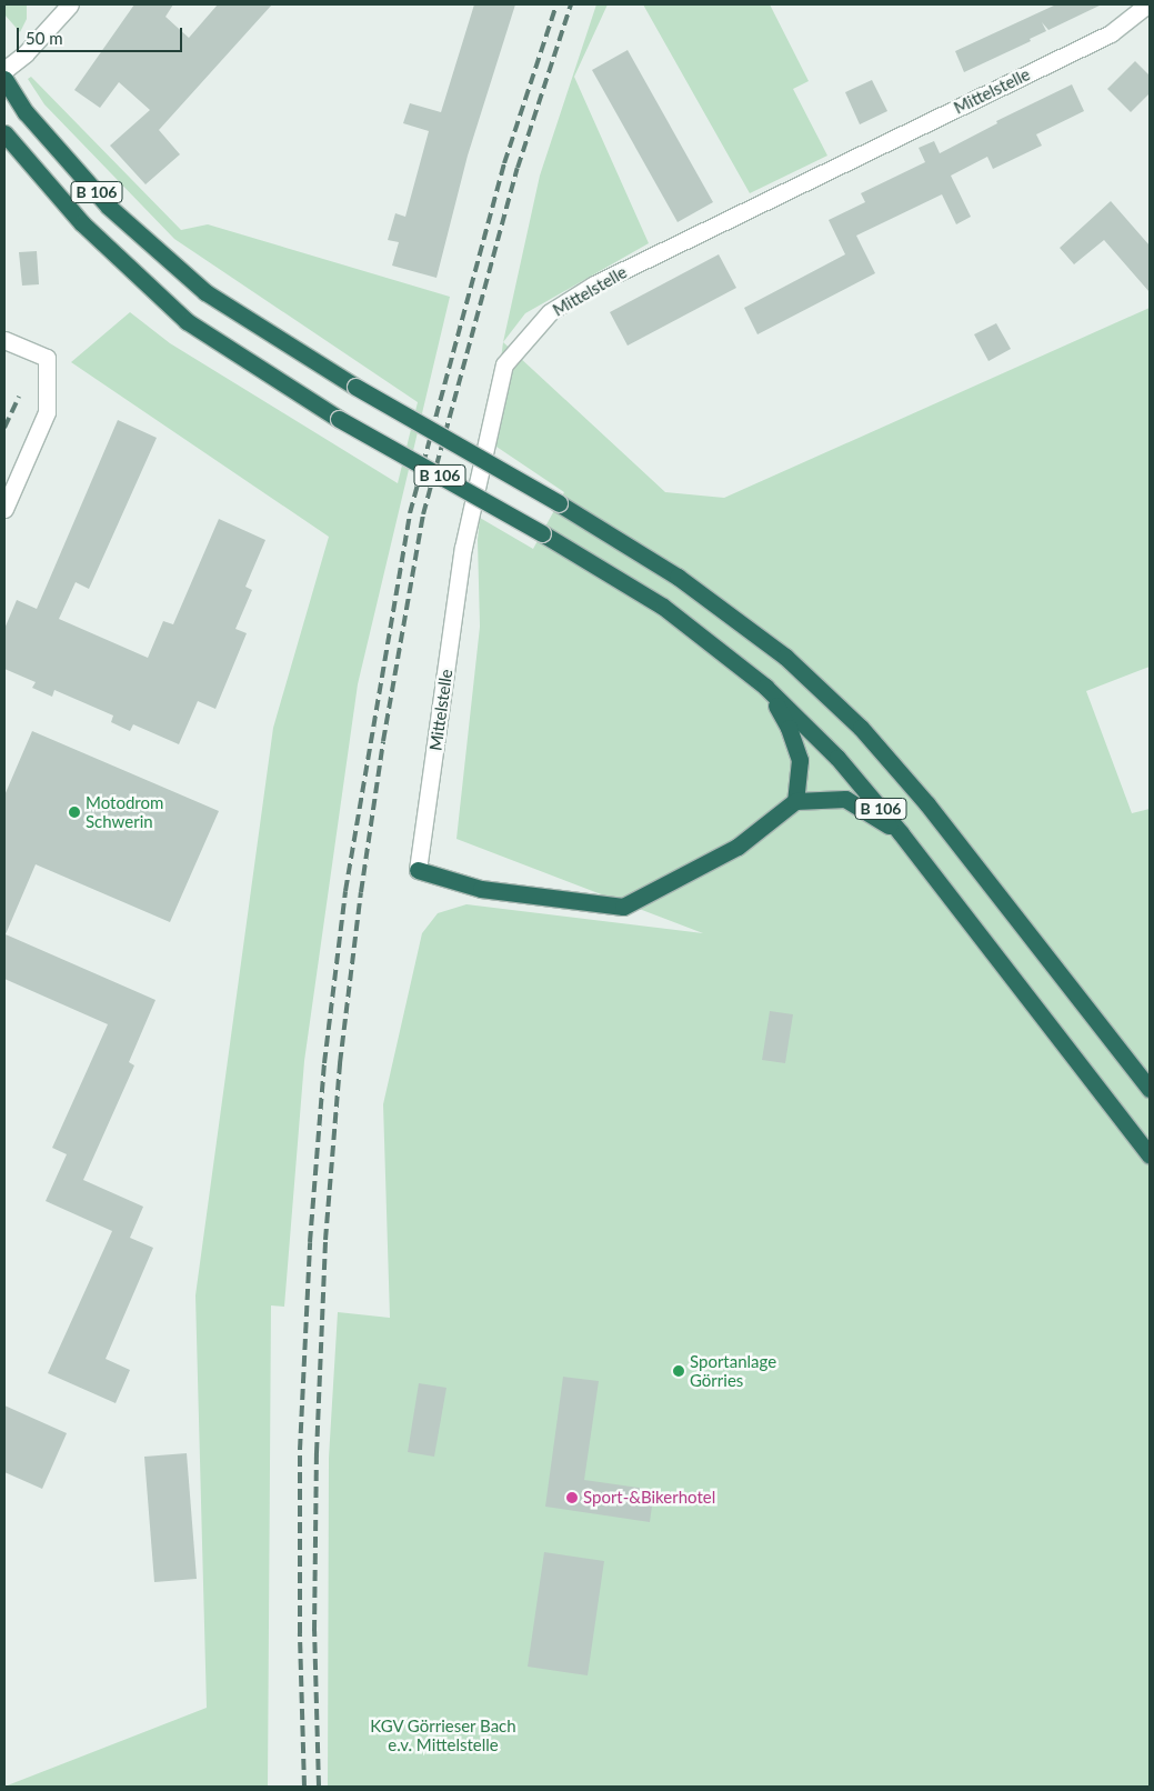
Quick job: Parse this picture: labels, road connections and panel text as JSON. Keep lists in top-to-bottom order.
{
  "streets": {
    "highway": ["B 106"],
    "street": ["Mittelstelle"]
  },
  "parks": ["KGV Görrieser Bach e.v. Mittelstelle"],
  "places": ["Motodrom Schwerin", "Sportanlage Görries", "Sport-&Bikerhotel"],
  "scale_bar": "50 m"
}
